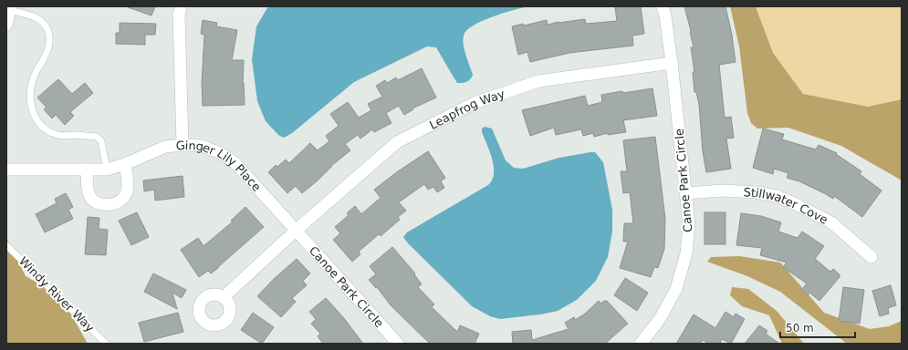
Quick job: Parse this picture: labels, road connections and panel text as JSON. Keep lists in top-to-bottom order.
{
  "streets": {
    "street": [
      "Leapfrog Way",
      "Ginger Lily Place",
      "Canoe Park Circle",
      "Stillwater Cove"
    ],
    "lane": ["Windy River Way"]
  },
  "crossings": [
    ["Leapfrog Way", "Ginger Lily Place"],
    ["Leapfrog Way", "Canoe Park Circle"],
    ["Ginger Lily Place", "Canoe Park Circle"],
    ["Canoe Park Circle", "Stillwater Cove"]
  ],
  "scale_bar": "50 m"
}
